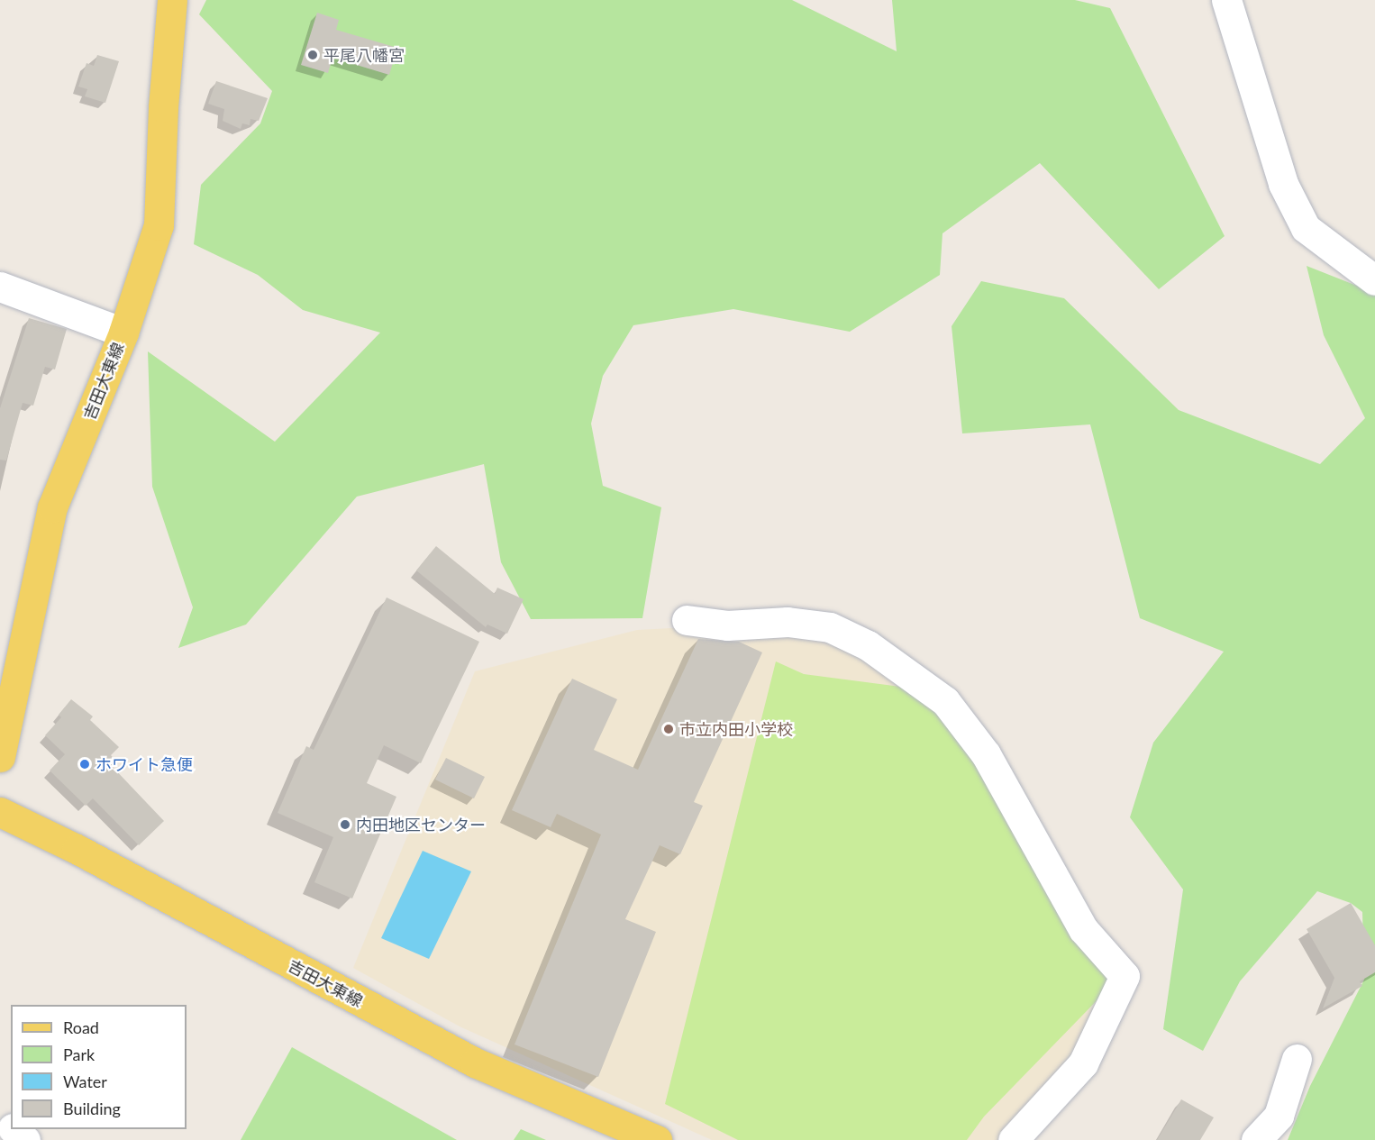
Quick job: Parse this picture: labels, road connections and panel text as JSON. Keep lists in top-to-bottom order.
{
  "streets": {
    "main road": ["吉田大東線"]
  },
  "places": [
    "平尾八幡宮",
    "市立内田小学校",
    "ホワイト急便",
    "内田地区センター"
  ],
  "legend": [
    "Road",
    "Park",
    "Water",
    "Building"
  ]
}
